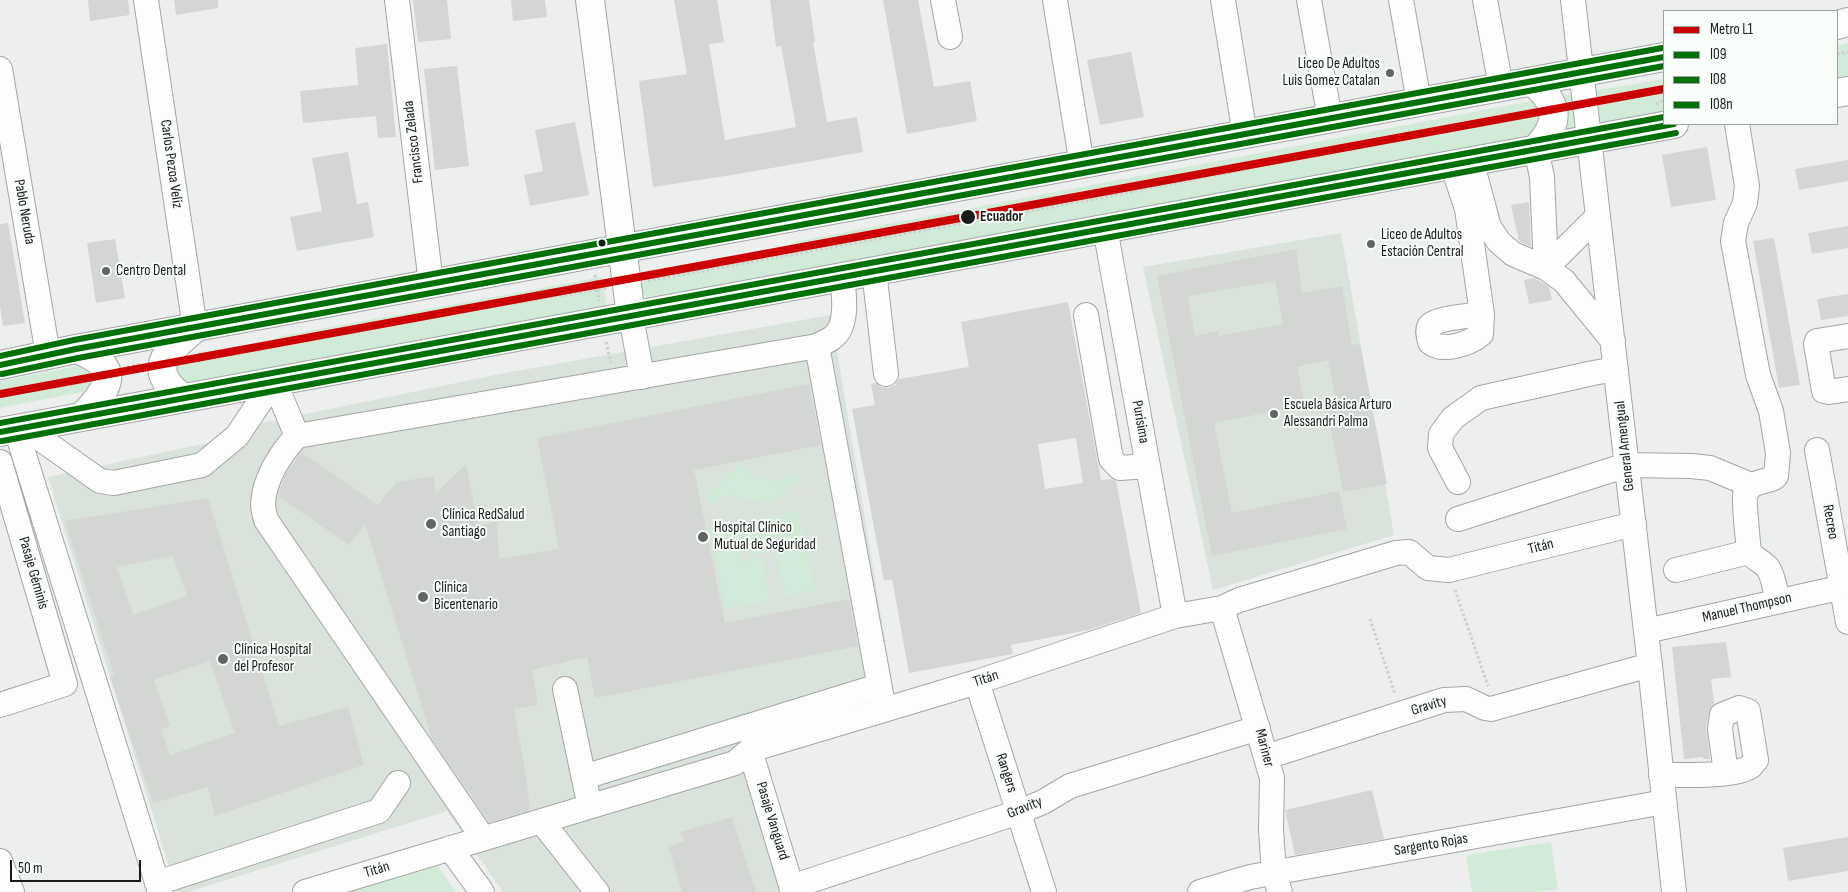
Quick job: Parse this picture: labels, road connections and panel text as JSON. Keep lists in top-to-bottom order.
{
  "streets": {
    "street": [
      "Francisco Zelada",
      "Carlos Pezoa Veliz",
      "Pablo Neruda",
      "Purísima",
      "General Amengual",
      "Recreo",
      "Titán",
      "Pasaje Géminis",
      "Manuel Thompson",
      "Gravity",
      "Mariner",
      "Rangers",
      "Pasaje Vanguard",
      "Sargento Rojas"
    ]
  },
  "crossings": [
    ["Purísima", "Titán"],
    ["General Amengual", "Titán"],
    ["General Amengual", "Manuel Thompson"],
    ["General Amengual", "Sargento Rojas"],
    ["Recreo", "Manuel Thompson"],
    ["Titán", "Mariner"],
    ["Titán", "Rangers"],
    ["Titán", "Pasaje Vanguard"],
    ["Gravity", "Mariner"],
    ["Gravity", "Rangers"],
    ["Gravity", "Pasaje Vanguard"],
    ["Mariner", "Sargento Rojas"]
  ],
  "places": [
    "Liceo De Adultos Luis Gomez Catalan",
    "Ecuador",
    "Liceo de Adultos Estación Central",
    "Centro Dental",
    "Escuela Básica Arturo Alessandri Palma",
    "Clínica RedSalud Santiago",
    "Hospital Clínico Mutual de Seguridad",
    "Clínica Bicentenario",
    "Clínica Hospital del Profesor"
  ],
  "lines": [
    "transit line I08n",
    "transit line I09",
    "transit line I08",
    "metro line L1"
  ],
  "legend": [
    "Metro L1",
    "I09",
    "I08",
    "I08n"
  ],
  "scale_bar": "50 m"
}
